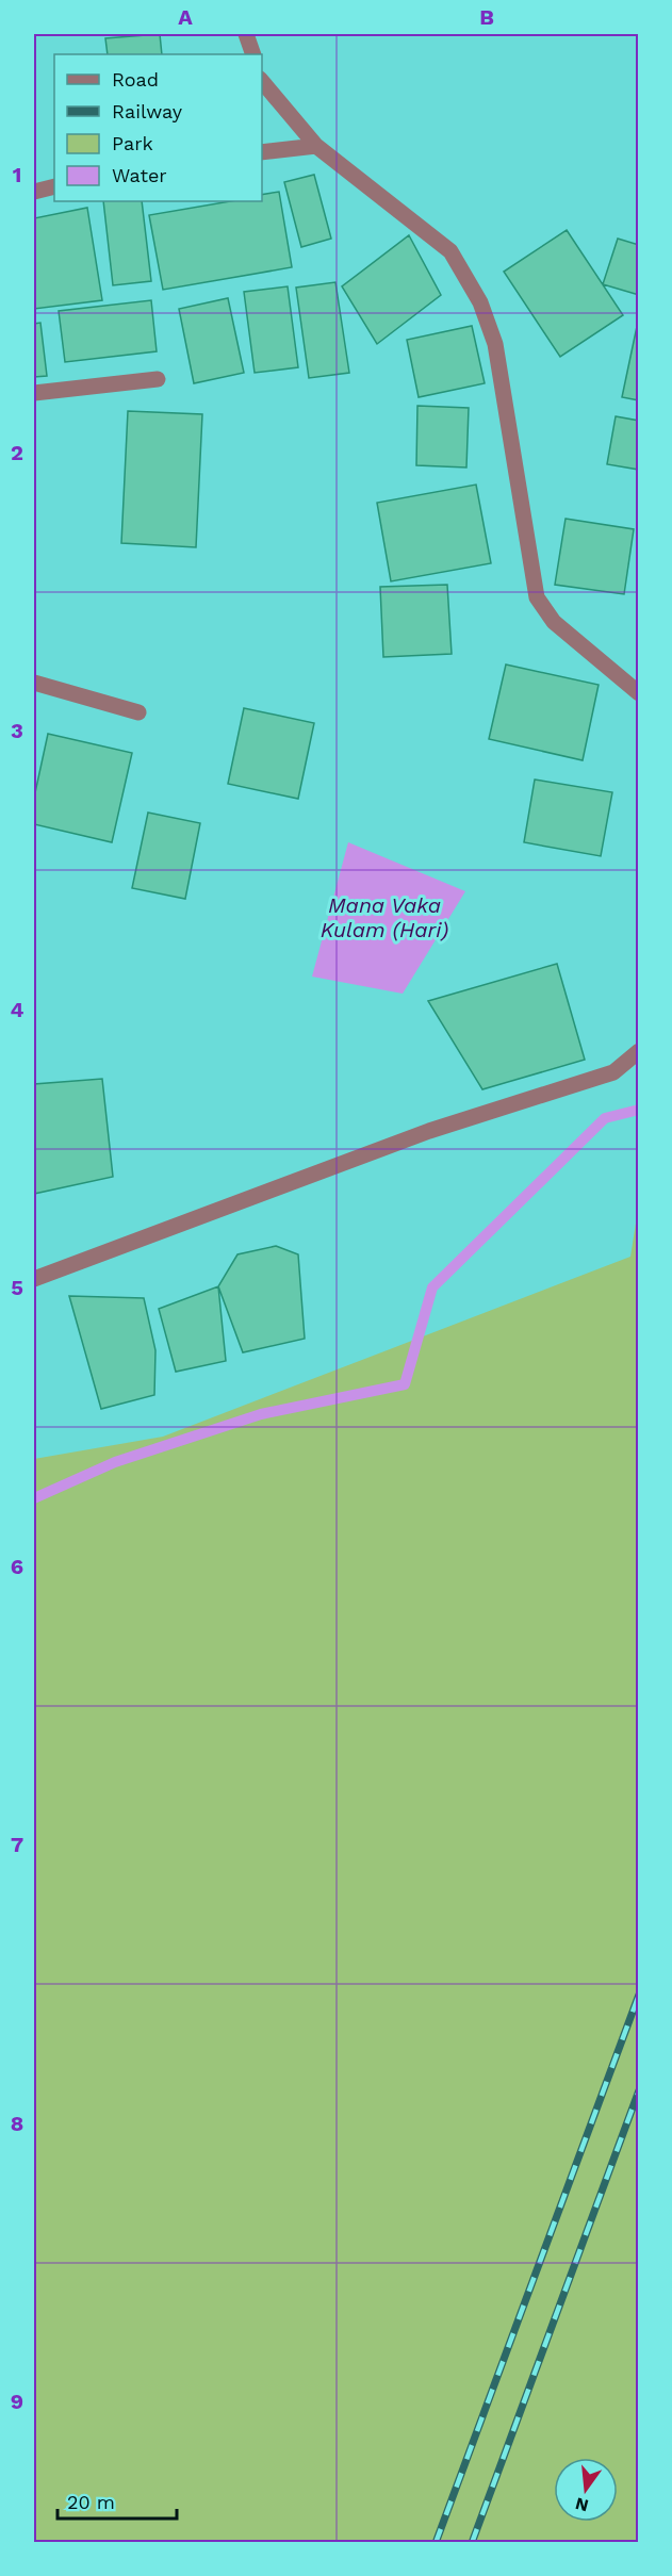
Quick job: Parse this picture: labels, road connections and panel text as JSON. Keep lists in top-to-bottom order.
{
  "water": ["Mana Vaka Kulam (Hari)"],
  "legend": [
    "Road",
    "Railway",
    "Park",
    "Water"
  ],
  "scale_bar": "20 m",
  "north": "bottom",
  "grid": {
    "columns": ["A", "B"],
    "rows": [
      "1",
      "2",
      "3",
      "4",
      "5",
      "6",
      "7",
      "8",
      "9"
    ]
  }
}
